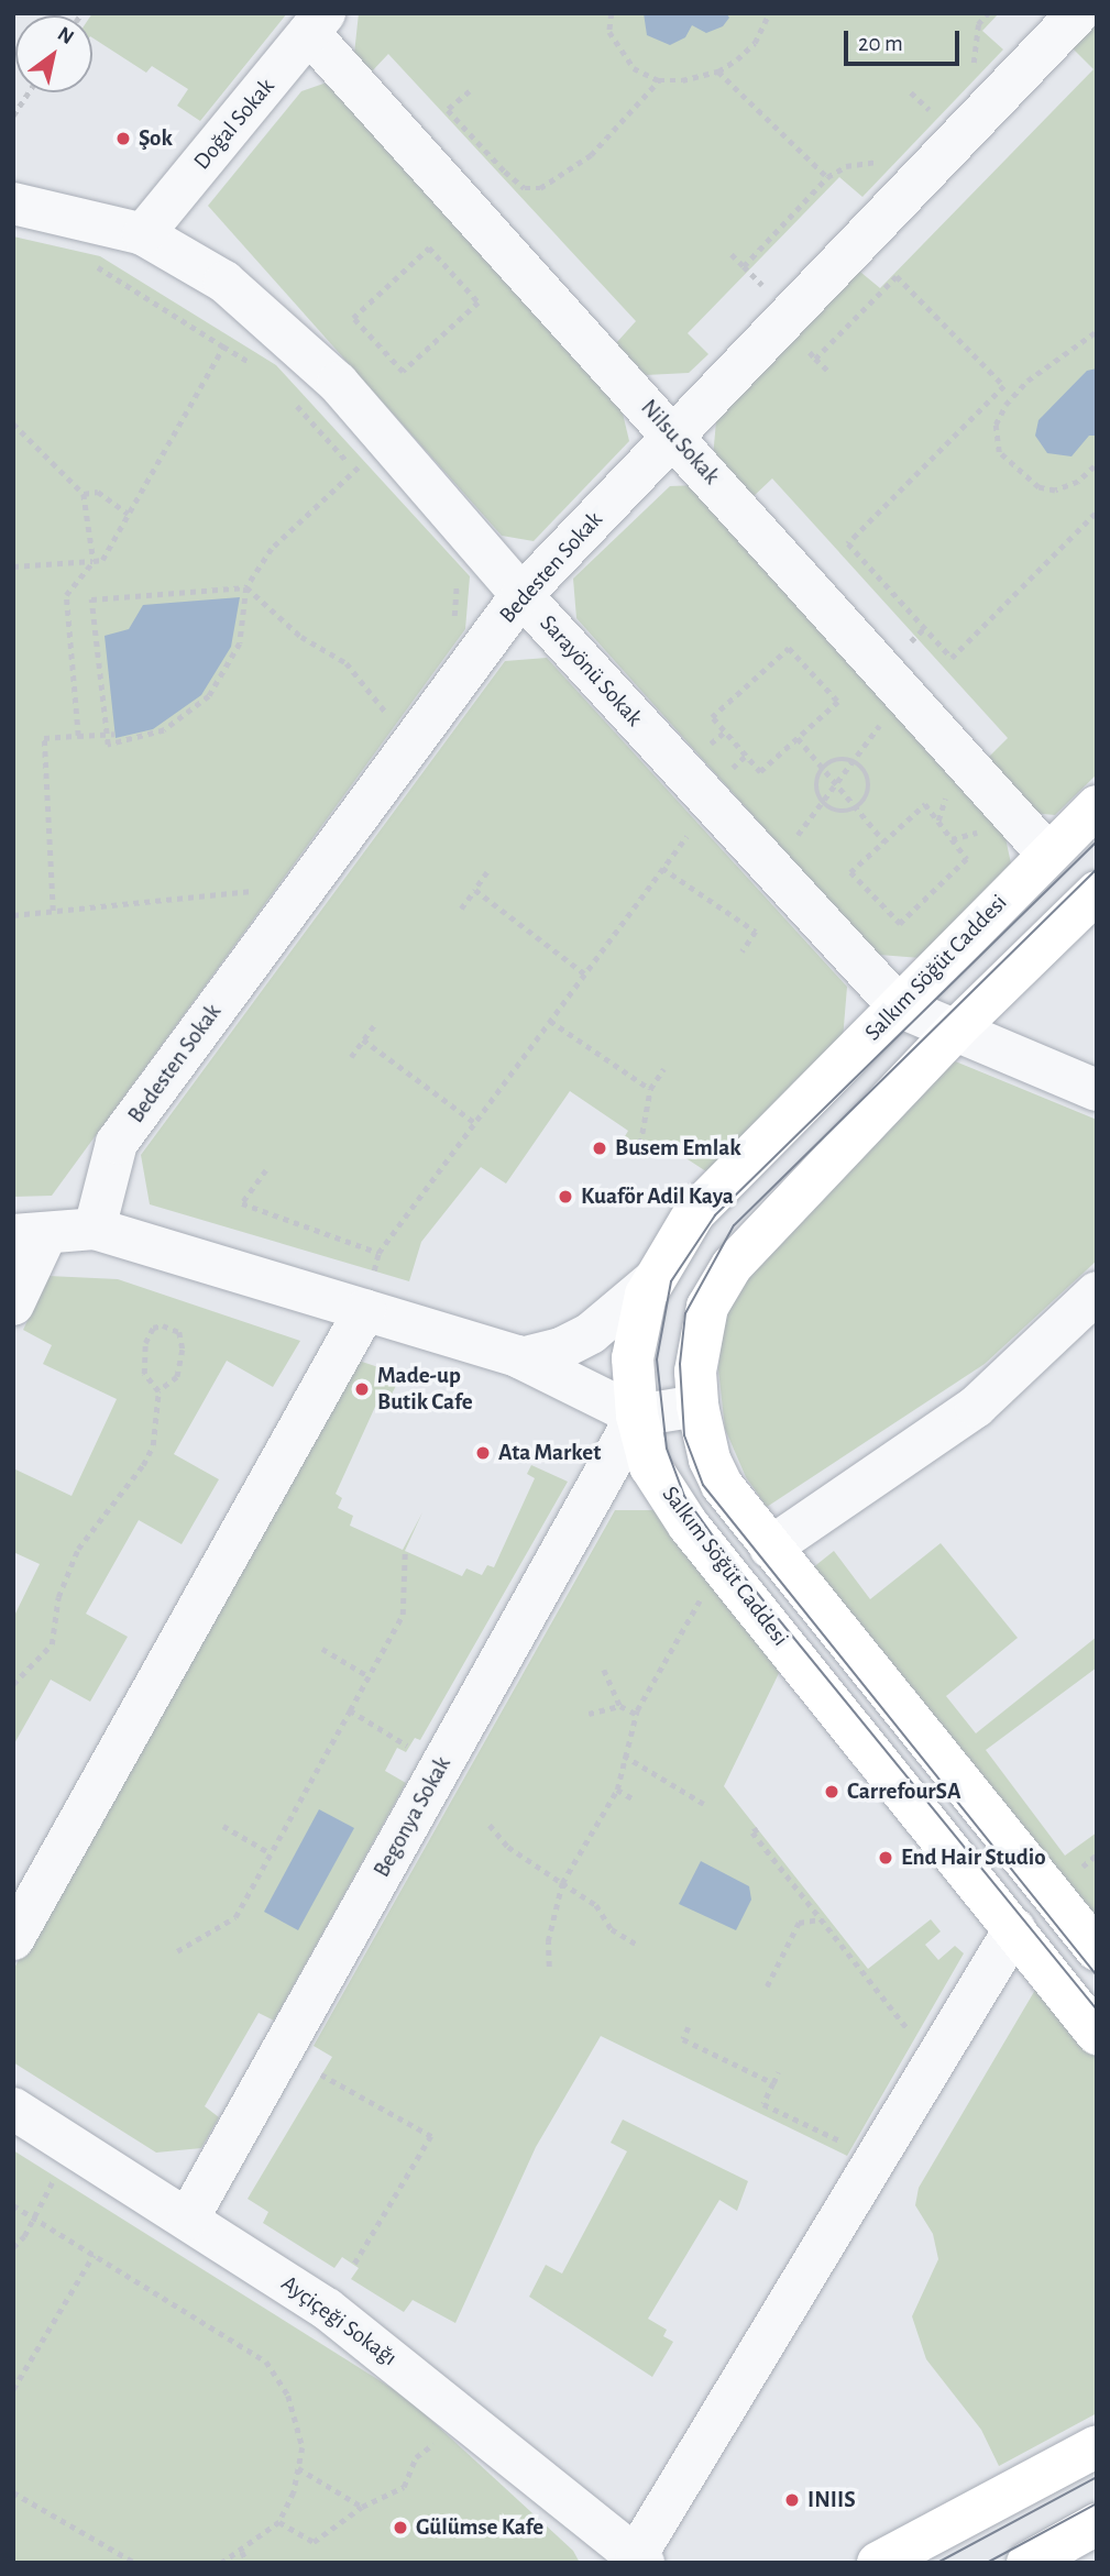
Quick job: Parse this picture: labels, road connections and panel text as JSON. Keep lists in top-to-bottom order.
{
  "streets": {
    "main road": ["Salkım Söğüt Caddesi"],
    "street": [
      "Doğal Sokak",
      "Nilsu Sokak",
      "Bedesten Sokak",
      "Sarayönü Sokak",
      "Begonya Sokak",
      "Ayçiçeği Sokağı"
    ]
  },
  "crossings": [
    ["Doğal Sokak", "Nilsu Sokak"],
    ["Doğal Sokak", "Sarayönü Sokak"],
    ["Nilsu Sokak", "Bedesten Sokak"],
    ["Nilsu Sokak", "Salkım Söğüt Caddesi"],
    ["Bedesten Sokak", "Sarayönü Sokak"],
    ["Sarayönü Sokak", "Salkım Söğüt Caddesi"],
    ["Salkım Söğüt Caddesi", "Begonya Sokak"],
    ["Begonya Sokak", "Ayçiçeği Sokağı"]
  ],
  "places": [
    "Şok",
    "Busem Emlak",
    "Kuaför Adil Kaya",
    "Made-up Butik Cafe",
    "Ata Market",
    "CarrefourSA",
    "End Hair Studio",
    "INIIS",
    "Gülümse Kafe"
  ],
  "scale_bar": "20 m",
  "north": "top right"
}
